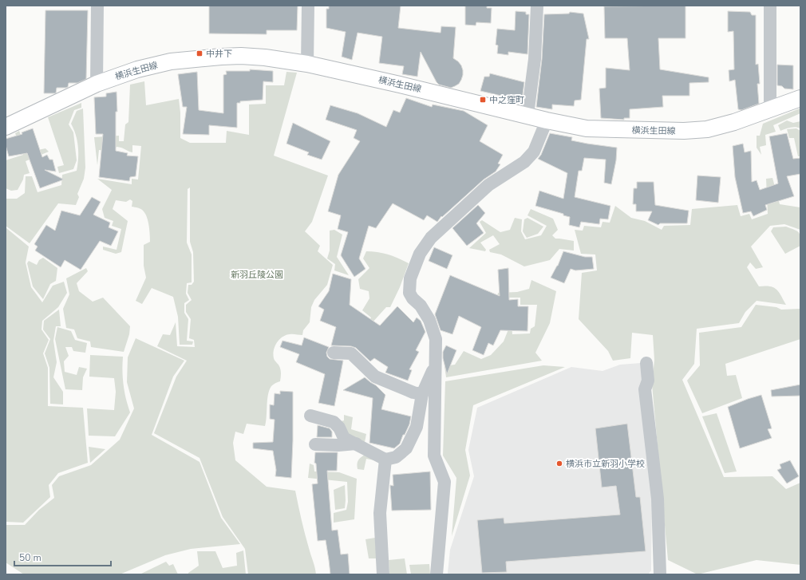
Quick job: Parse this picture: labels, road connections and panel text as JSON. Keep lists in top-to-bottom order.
{
  "streets": {
    "main road": ["横浜生田線"]
  },
  "parks": ["新羽丘陵公園"],
  "places": {
    "transit": ["中井下", "中之窪町"],
    "other": ["横浜市立新羽小学校"]
  },
  "scale_bar": "50 m"
}
